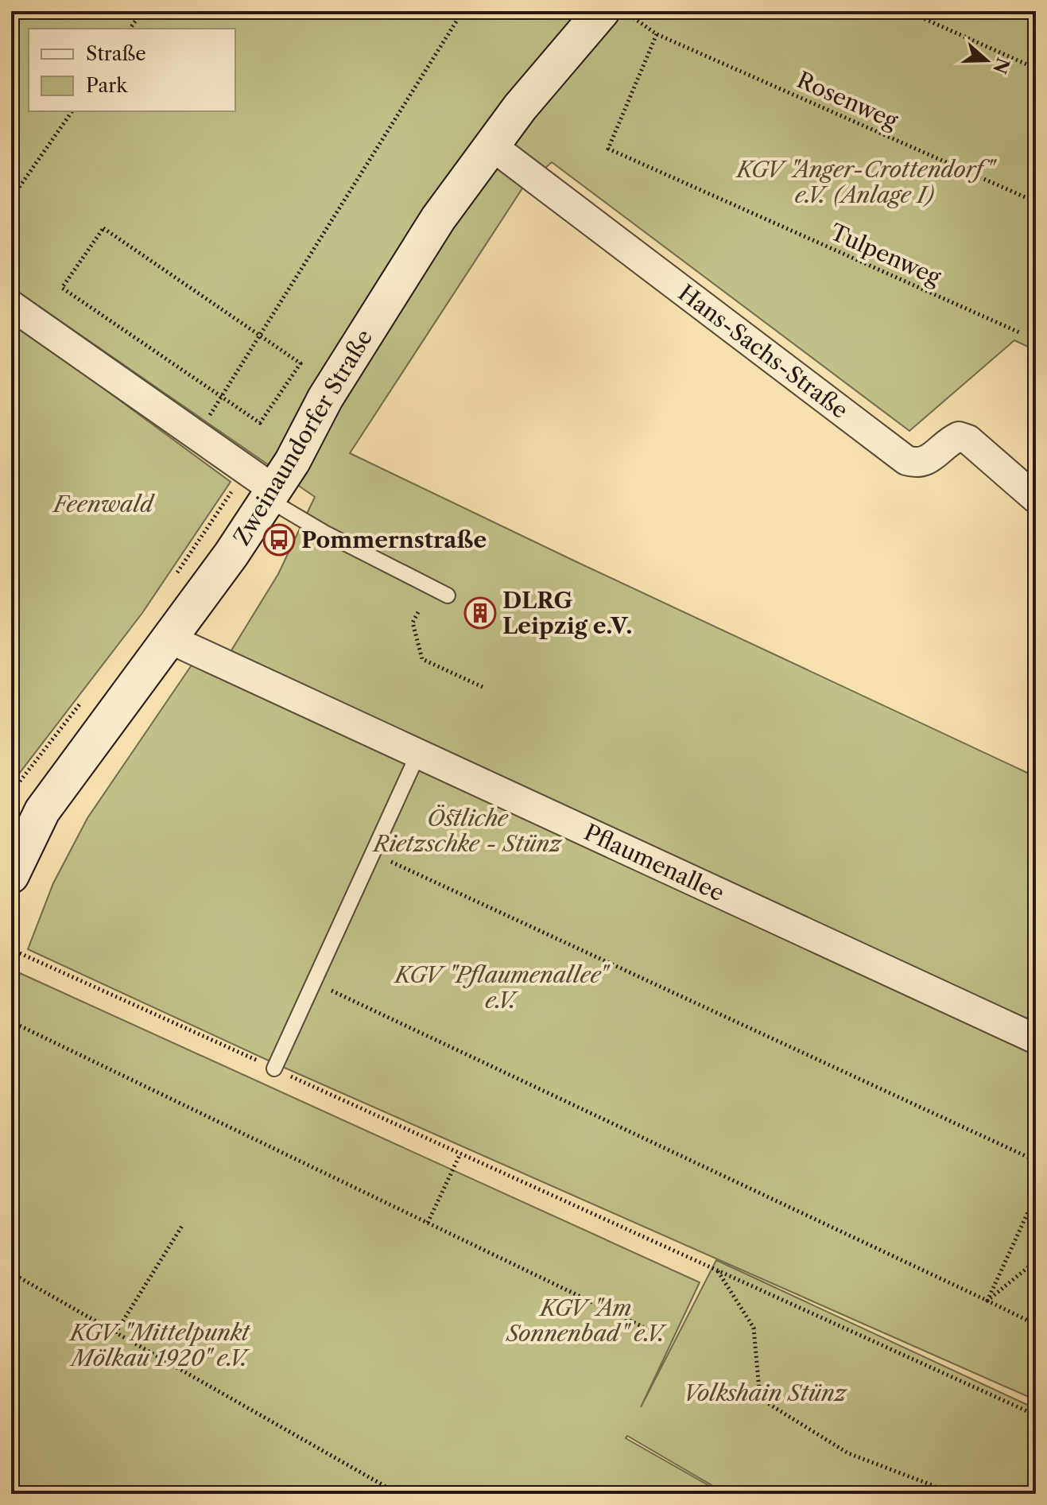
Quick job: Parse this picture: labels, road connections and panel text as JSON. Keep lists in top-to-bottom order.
{
  "streets": {
    "street": ["Hans-Sachs-Straße", "Zweinaundorfer Straße", "Pflaumenallee"],
    "path": ["Rosenweg", "Tulpenweg"]
  },
  "crossings": [
    ["Rosenweg", "Tulpenweg"],
    ["Hans-Sachs-Straße", "Zweinaundorfer Straße"],
    ["Zweinaundorfer Straße", "Pflaumenallee"]
  ],
  "parks": [
    "KGV \"Anger-Crottendorf\" e.V. (Anlage I)",
    "Feenwald",
    "Östliche Rietzschke - Stünz",
    "KGV \"Pflaumenallee\" e.V.",
    "KGV \"Am Sonnenbad\" e.V.",
    "KGV \"Mittelpunkt Mölkau 1920\" e.V.",
    "Volkshain Stünz"
  ],
  "places": {
    "bus stop": ["Pommernstraße"],
    "building": ["DLRG Leipzig e.V."]
  },
  "legend": ["Straße", "Park"],
  "north": "right"
}
